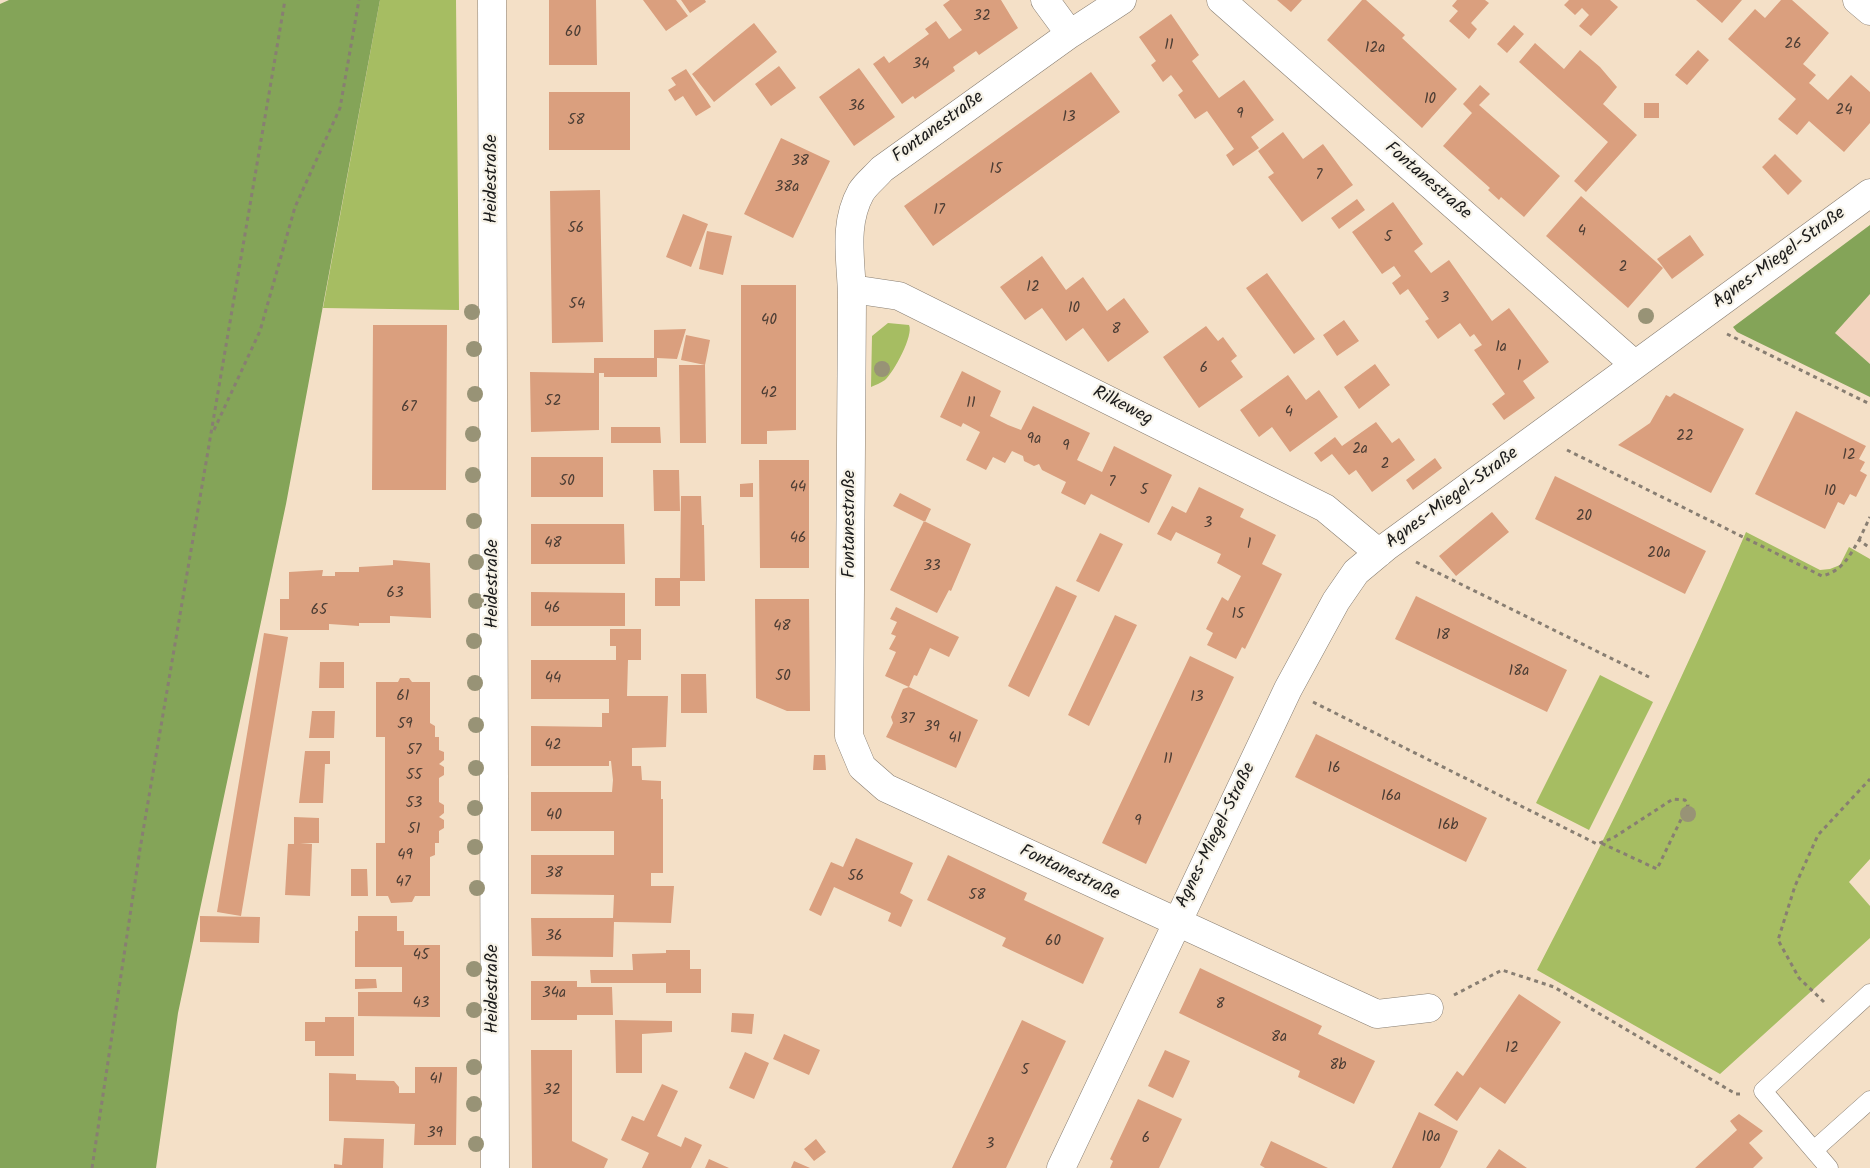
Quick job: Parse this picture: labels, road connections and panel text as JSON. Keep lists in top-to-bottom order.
{
  "streets": {
    "street": [
      "Fontanestraße",
      "Heidestraße",
      "Agnes-Miegel-Straße",
      "Rilkeweg"
    ]
  },
  "crossings": [
    ["Fontanestraße", "Agnes-Miegel-Straße"],
    ["Fontanestraße", "Rilkeweg"],
    ["Agnes-Miegel-Straße", "Rilkeweg"]
  ],
  "house_numbers": [
    "32",
    "60",
    "26",
    "11",
    "12a",
    "34",
    "10",
    "36",
    "24",
    "9",
    "13",
    "58",
    "38",
    "15",
    "7",
    "38a",
    "17",
    "56",
    "4",
    "5",
    "2",
    "12",
    "3",
    "54",
    "10",
    "40",
    "8",
    "1a",
    "1",
    "6",
    "42",
    "52",
    "11",
    "67",
    "4",
    "22",
    "9a",
    "9",
    "2a",
    "12",
    "2",
    "50",
    "7",
    "44",
    "5",
    "10",
    "20",
    "3",
    "46",
    "48",
    "1",
    "20a",
    "33",
    "63",
    "46",
    "65",
    "15",
    "48",
    "18",
    "18a",
    "50",
    "44",
    "61",
    "13",
    "37",
    "59",
    "39",
    "41",
    "42",
    "57",
    "11",
    "16",
    "55",
    "16a",
    "53",
    "40",
    "9",
    "16b",
    "51",
    "49",
    "38",
    "56",
    "47",
    "58",
    "36",
    "60",
    "45",
    "34a",
    "43",
    "8",
    "8a",
    "12",
    "8b",
    "5",
    "41",
    "32",
    "39",
    "10a",
    "6",
    "3"
  ]
}
